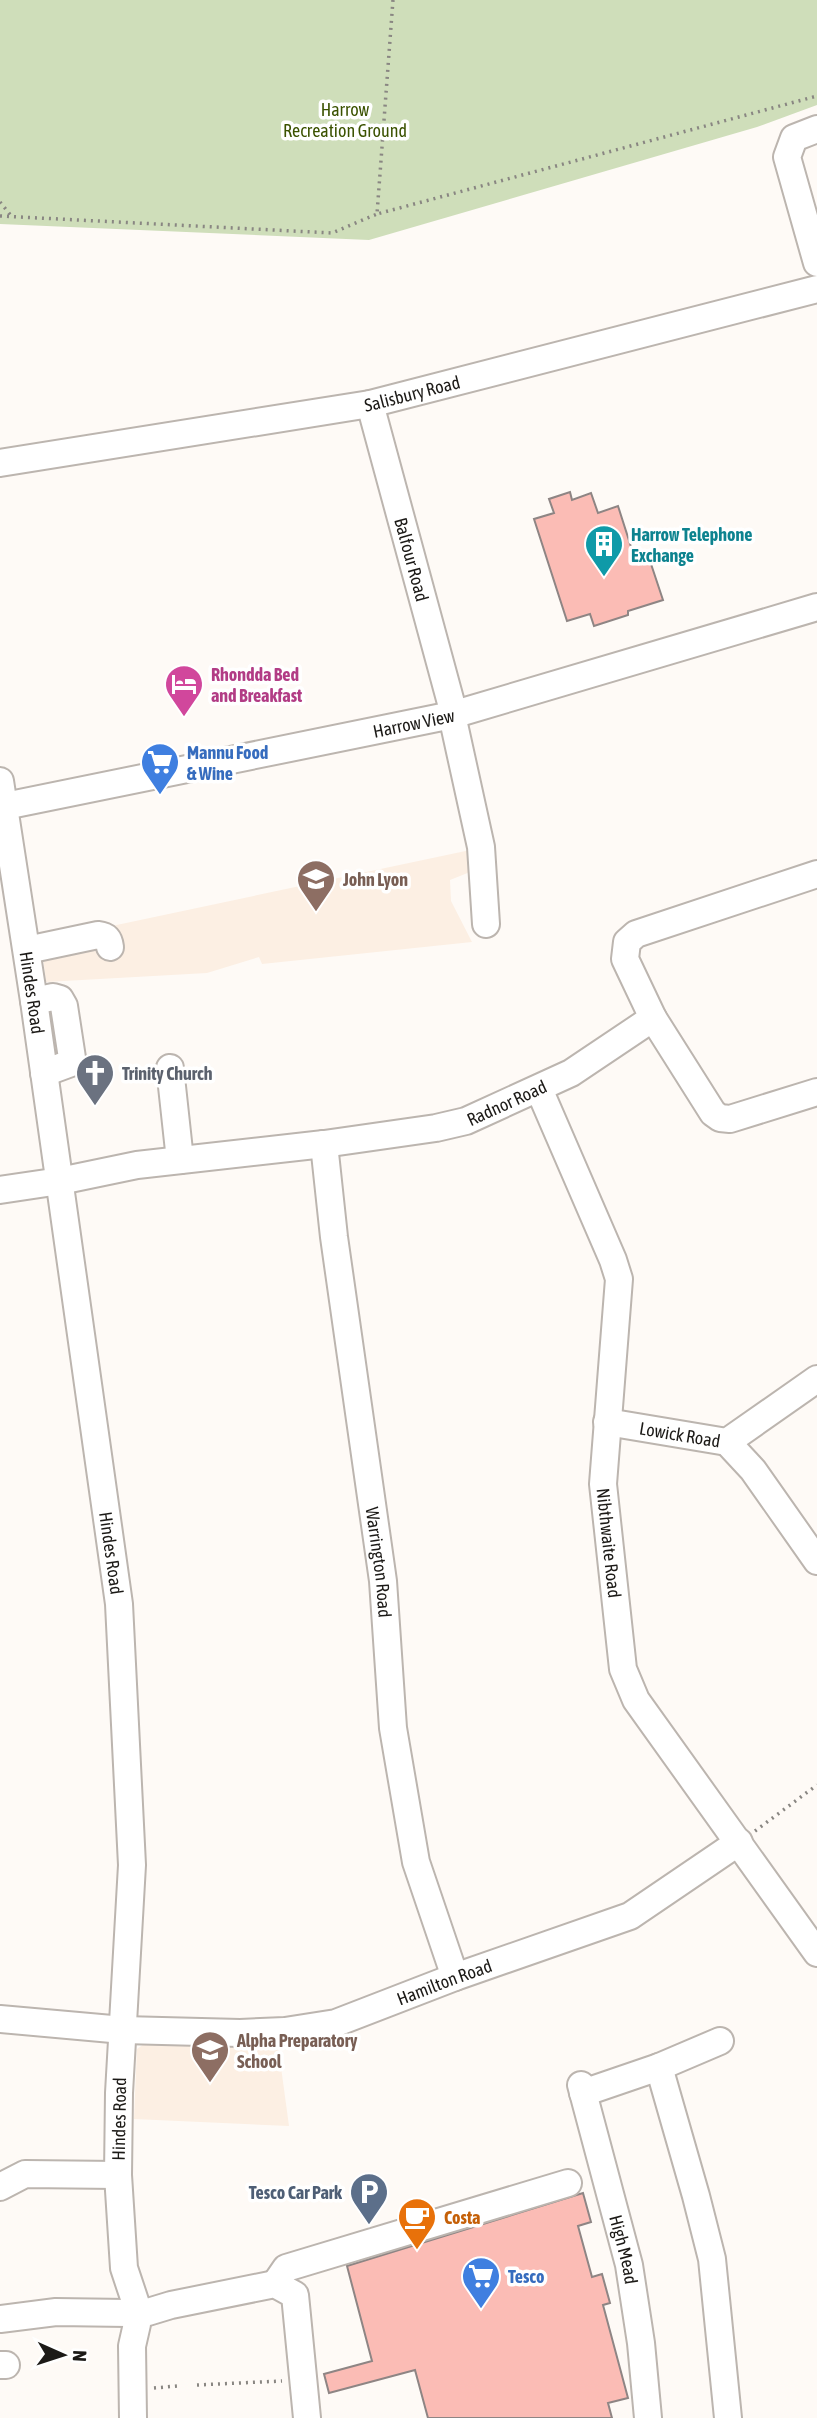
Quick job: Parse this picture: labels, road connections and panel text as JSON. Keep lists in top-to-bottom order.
{
  "streets": {
    "street": [
      "Salisbury Road",
      "Balfour Road",
      "Harrow View",
      "Hindes Road",
      "Radnor Road",
      "Lowick Road",
      "Nibthwaite Road",
      "Warrington Road",
      "Hamilton Road",
      "High Mead"
    ]
  },
  "crossings": [
    ["Salisbury Road", "Balfour Road"],
    ["Balfour Road", "Harrow View"],
    ["Harrow View", "Hindes Road"],
    ["Hindes Road", "Radnor Road"],
    ["Hindes Road", "Hamilton Road"],
    ["Radnor Road", "Nibthwaite Road"],
    ["Radnor Road", "Warrington Road"],
    ["Lowick Road", "Nibthwaite Road"],
    ["Nibthwaite Road", "Hamilton Road"],
    ["Warrington Road", "Hamilton Road"]
  ],
  "parks": ["Harrow Recreation Ground"],
  "places": {
    "building": ["Harrow Telephone Exchange"],
    "hotel": ["Rhondda Bed and Breakfast"],
    "supermarket": ["Mannu Food & Wine", "Tesco"],
    "school or university": ["John Lyon", "Alpha Preparatory School"],
    "church": ["Trinity Church"],
    "parking": ["Tesco Car Park"],
    "cafe": ["Costa"]
  },
  "north": "right"
}
